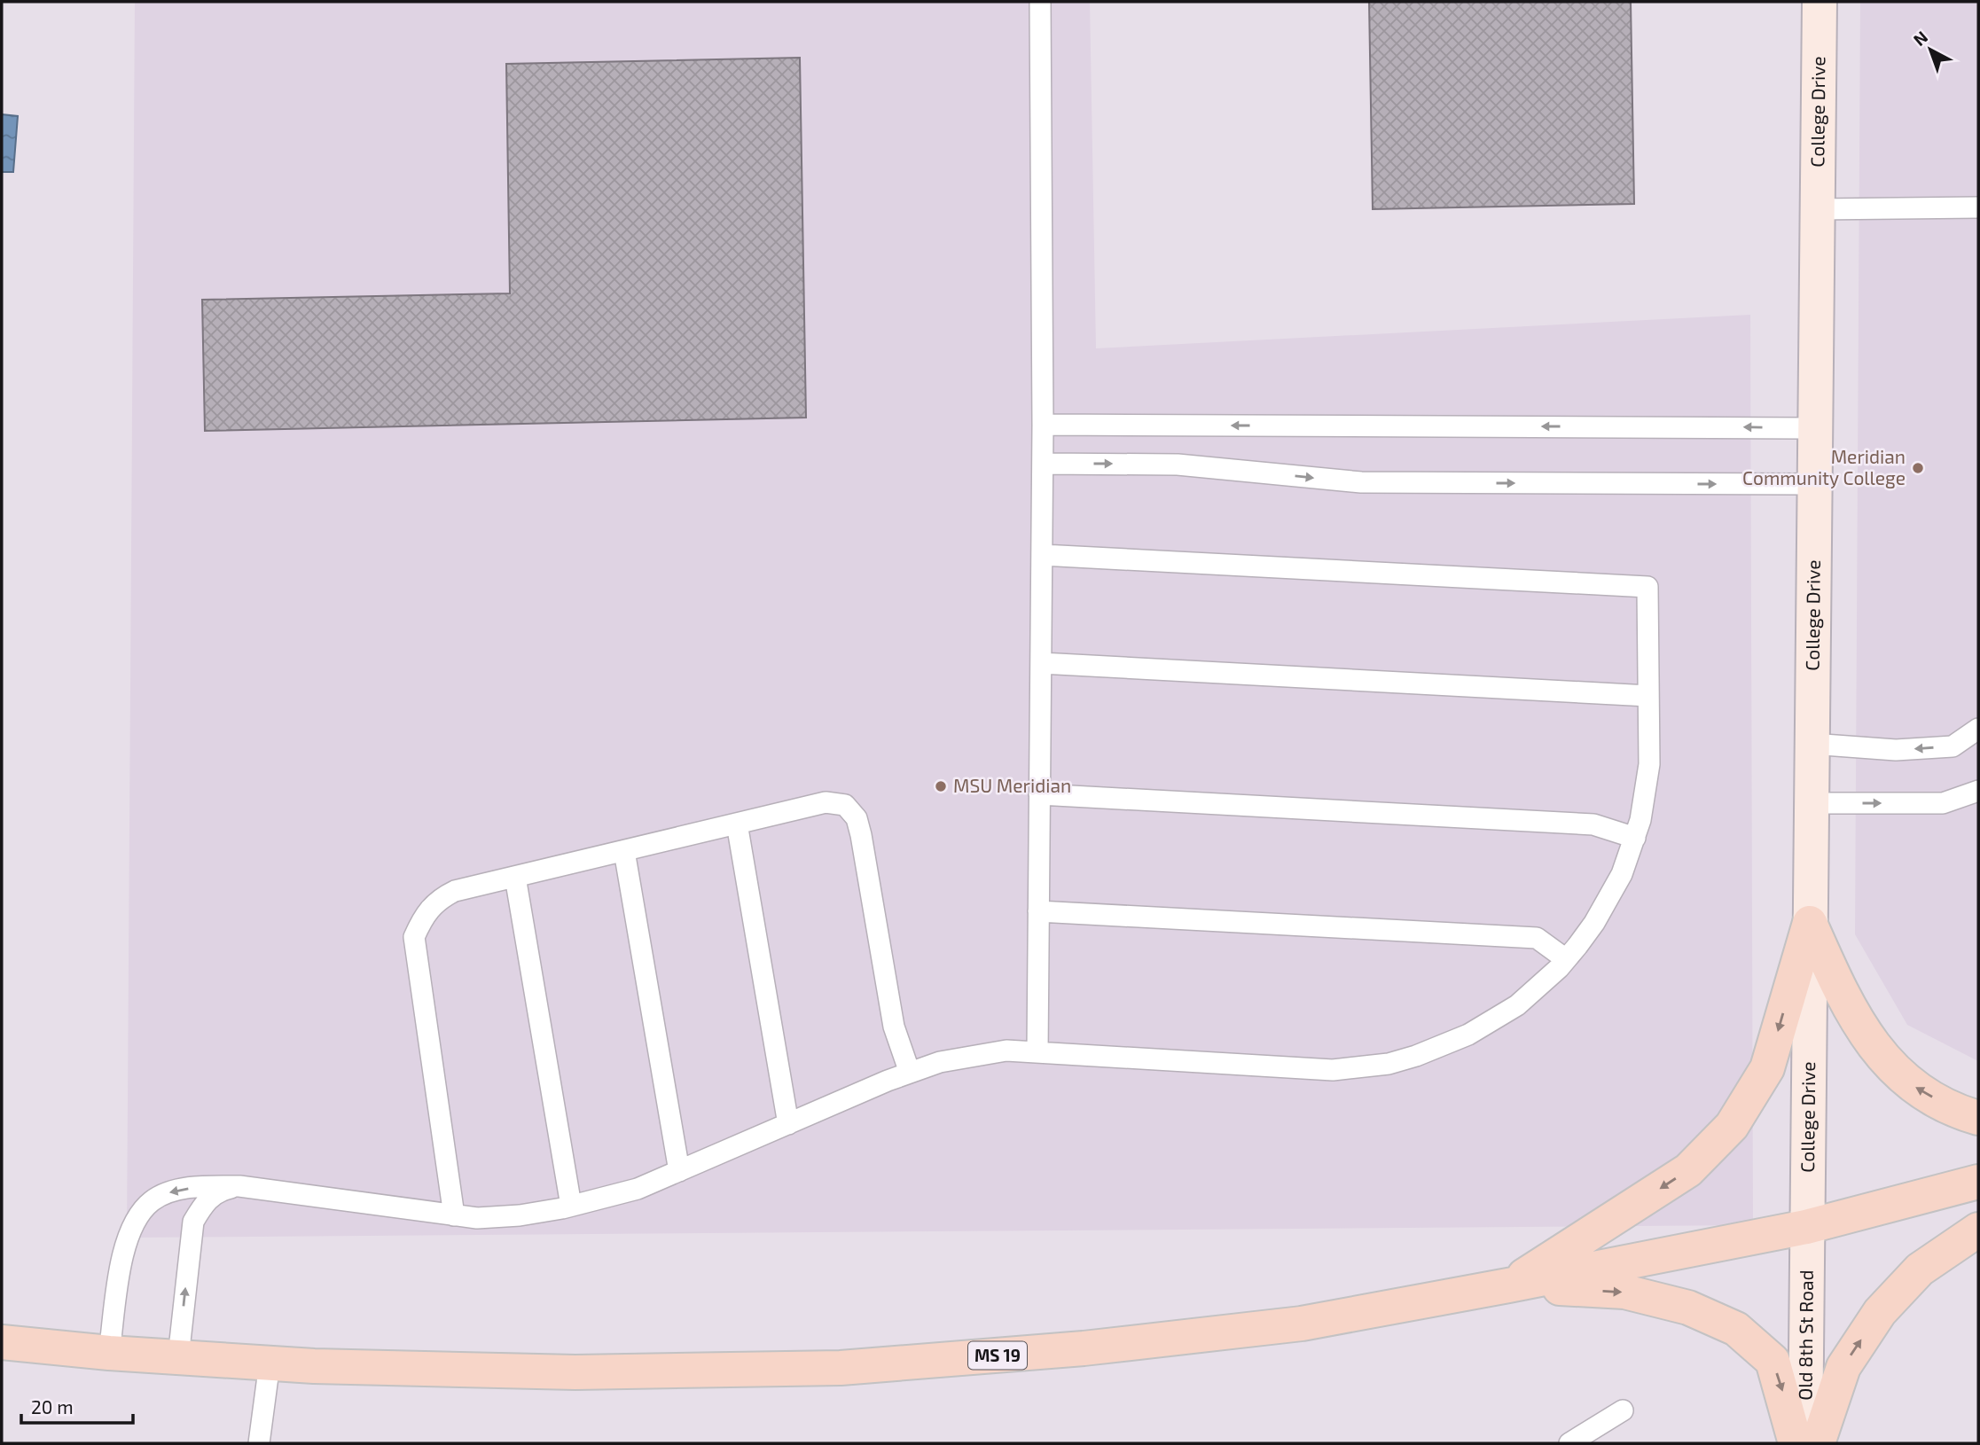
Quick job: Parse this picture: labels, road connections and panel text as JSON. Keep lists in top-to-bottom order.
{
  "streets": {
    "main road": ["MS 19"],
    "street": ["College Drive", "Old 8th St Road"]
  },
  "crossings": [
    ["College Drive", "Old 8th St Road"],
    ["College Drive", "MS 19"],
    ["Old 8th St Road", "MS 19"]
  ],
  "places": ["Meridian Community College", "MSU Meridian"],
  "scale_bar": "20 m",
  "north": "top left"
}
